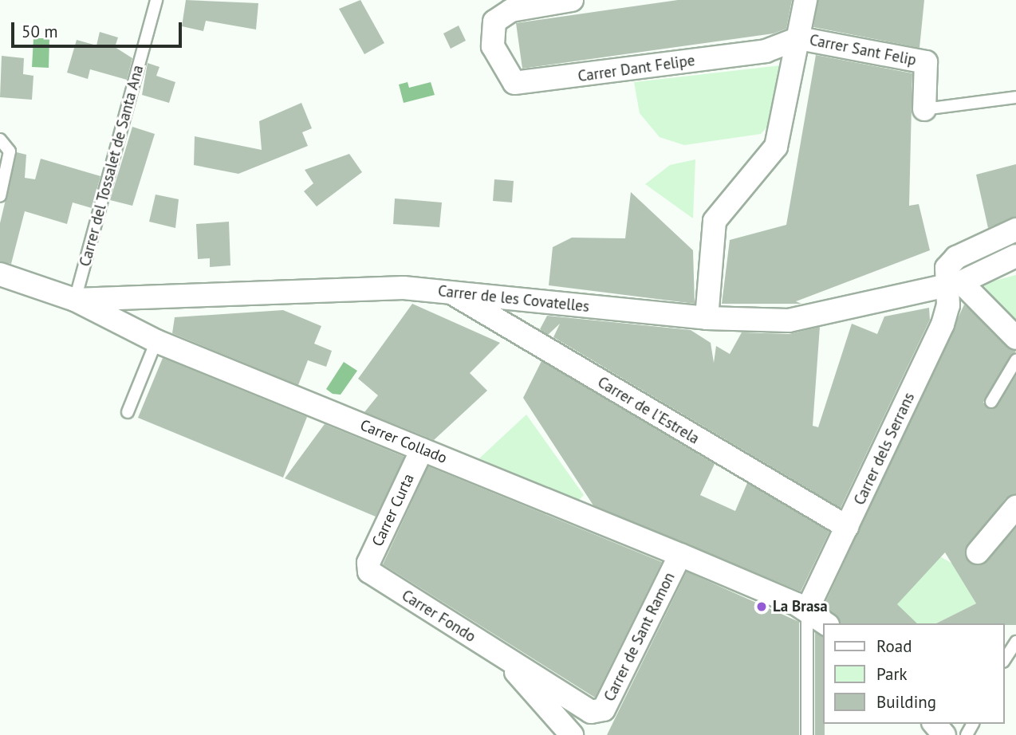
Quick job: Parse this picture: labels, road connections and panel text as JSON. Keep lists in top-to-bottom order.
{
  "streets": {
    "street": [
      "Carrer Sant Felip",
      "Carrer Dant Felipe",
      "Carrer de les Covatelles",
      "Carrer de l'Estrela",
      "Carrer Collado",
      "Carrer dels Serrans",
      "Carrer Curta",
      "Carrer Fondo",
      "Carrer de Sant Ramon"
    ],
    "lane": ["Carrer del Tossalet de Santa Ana"]
  },
  "crossings": [
    ["Carrer Sant Felip", "Carrer Dant Felipe"],
    ["Carrer del Tossalet de Santa Ana", "Carrer de les Covatelles"],
    ["Carrer del Tossalet de Santa Ana", "Carrer Collado"],
    ["Carrer de les Covatelles", "Carrer de l'Estrela"],
    ["Carrer de les Covatelles", "Carrer Collado"],
    ["Carrer de les Covatelles", "Carrer dels Serrans"],
    ["Carrer de l'Estrela", "Carrer dels Serrans"],
    ["Carrer Collado", "Carrer dels Serrans"],
    ["Carrer Collado", "Carrer Curta"],
    ["Carrer Collado", "Carrer de Sant Ramon"],
    ["Carrer Curta", "Carrer Fondo"],
    ["Carrer Fondo", "Carrer de Sant Ramon"]
  ],
  "places": ["La Brasa"],
  "legend": ["Road", "Park", "Building"],
  "scale_bar": "50 m"
}
